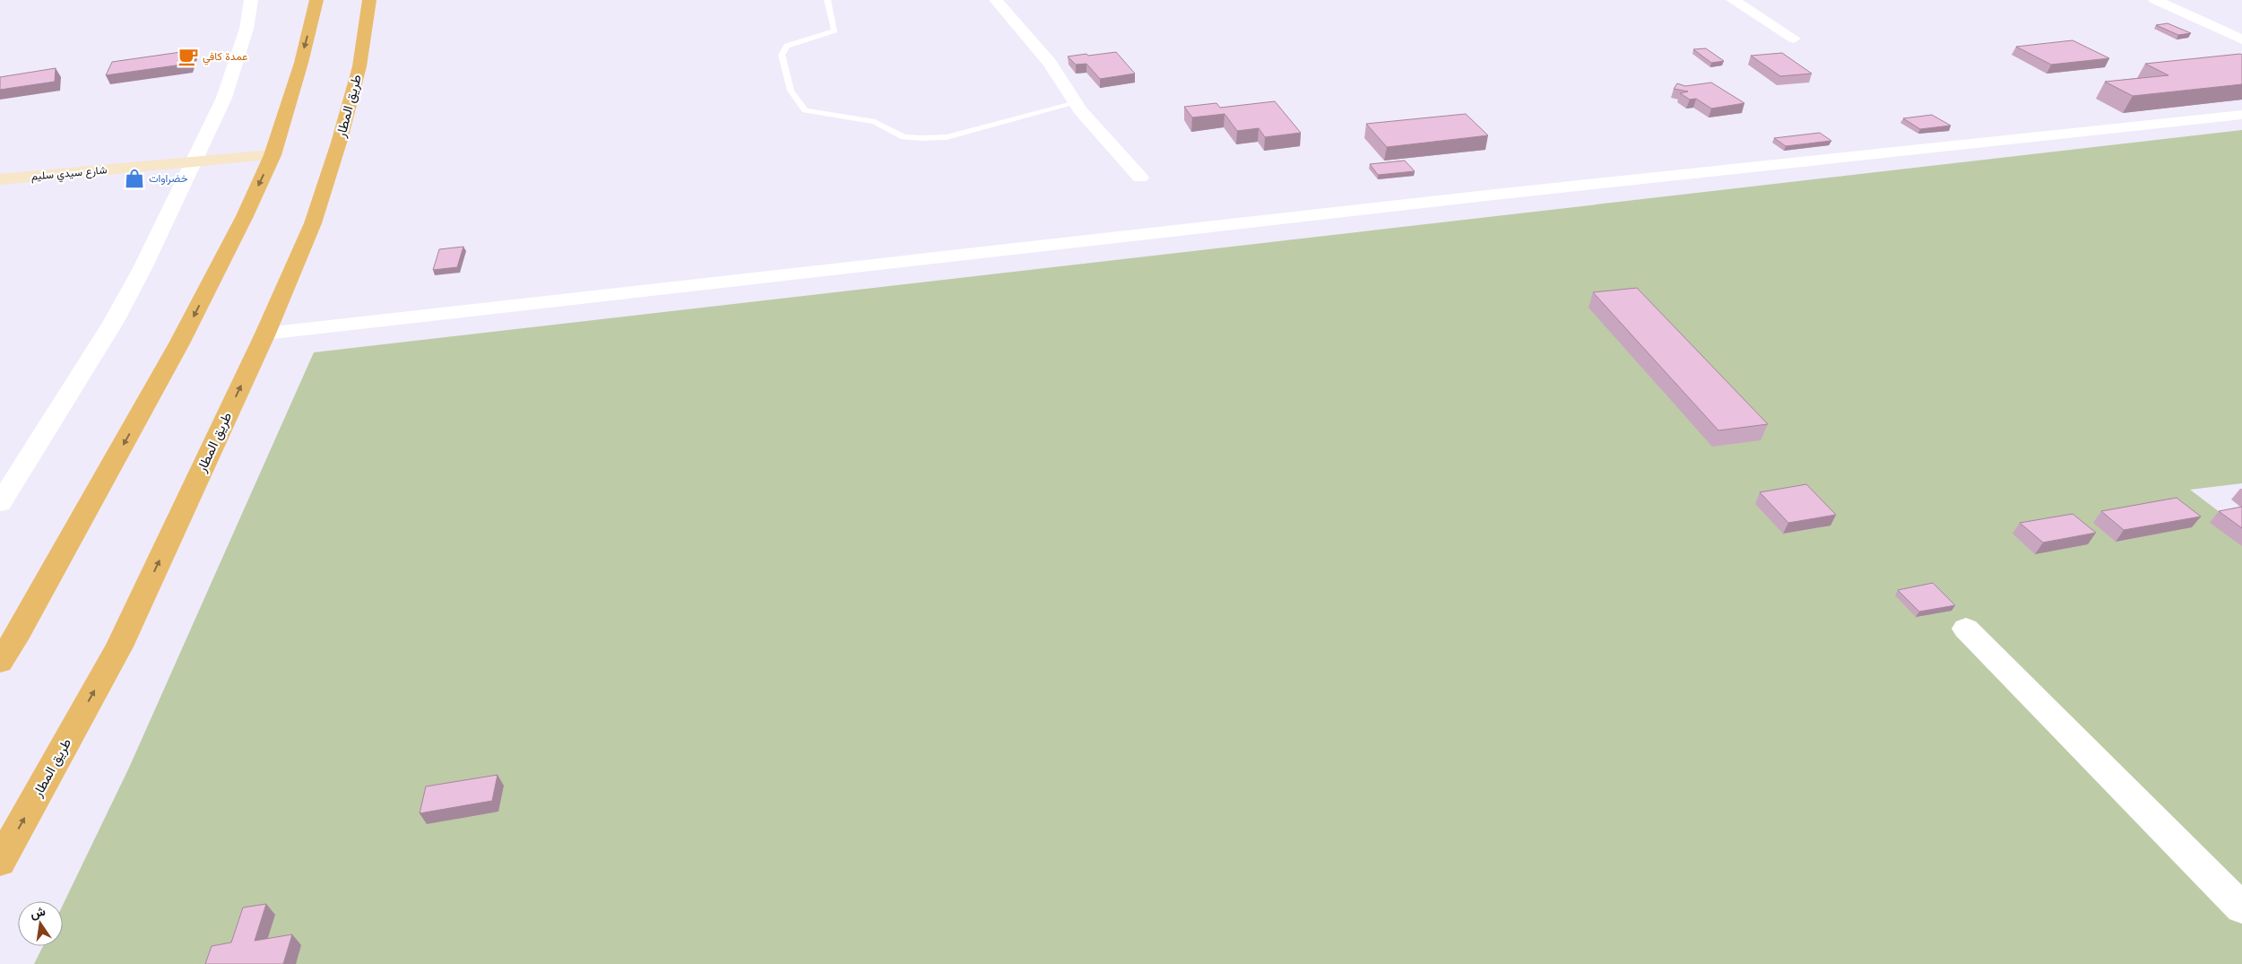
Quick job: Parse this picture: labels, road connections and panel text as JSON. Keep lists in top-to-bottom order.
{
  "streets": {
    "highway": ["طريق المطار"],
    "main road": ["شارع سيدي سليم"]
  },
  "places": {
    "cafe": ["عمدة كافي"],
    "shop": ["خضراوات"]
  },
  "north": "top"
}
